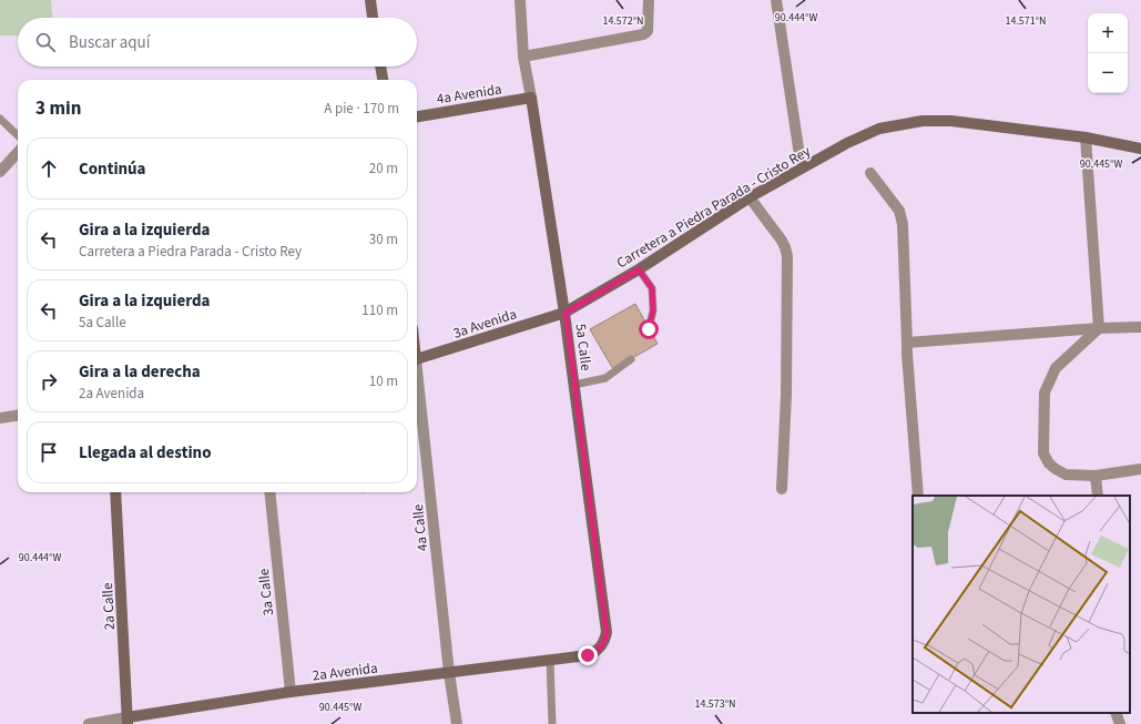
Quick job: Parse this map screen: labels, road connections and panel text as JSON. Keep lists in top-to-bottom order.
{
  "streets": {
    "main road": [
      "4a Avenida",
      "Carretera a Piedra Parada - Cristo Rey",
      "3a Avenida",
      "5a Calle",
      "2a Calle",
      "2a Avenida"
    ],
    "street": ["4a Calle", "3a Calle"]
  },
  "crossings": [
    ["4a Avenida", "5a Calle"],
    ["Carretera a Piedra Parada - Cristo Rey", "3a Avenida"],
    ["Carretera a Piedra Parada - Cristo Rey", "5a Calle"],
    ["3a Avenida", "5a Calle"],
    ["5a Calle", "2a Avenida"],
    ["4a Calle", "2a Avenida"],
    ["3a Calle", "2a Avenida"],
    ["2a Calle", "2a Avenida"]
  ],
  "page": {
    "map_buttons": ["+", "−"],
    "search": "Buscar aquí",
    "heading": ["3 min", "A pie · 170 m"],
    "list": [
      ["Continúa", "20 m"],
      ["Gira a la izquierda", "Carretera a Piedra Parada - Cristo Rey", "30 m"],
      ["Gira a la izquierda", "5a Calle", "110 m"],
      ["Gira a la derecha", "2a Avenida", "10 m"],
      "Llegada al destino"
    ]
  },
  "coordinates": [
    "90.444°W",
    "14.572°N",
    "14.571°N",
    "90.445°W",
    "14.573°N"
  ]
}
